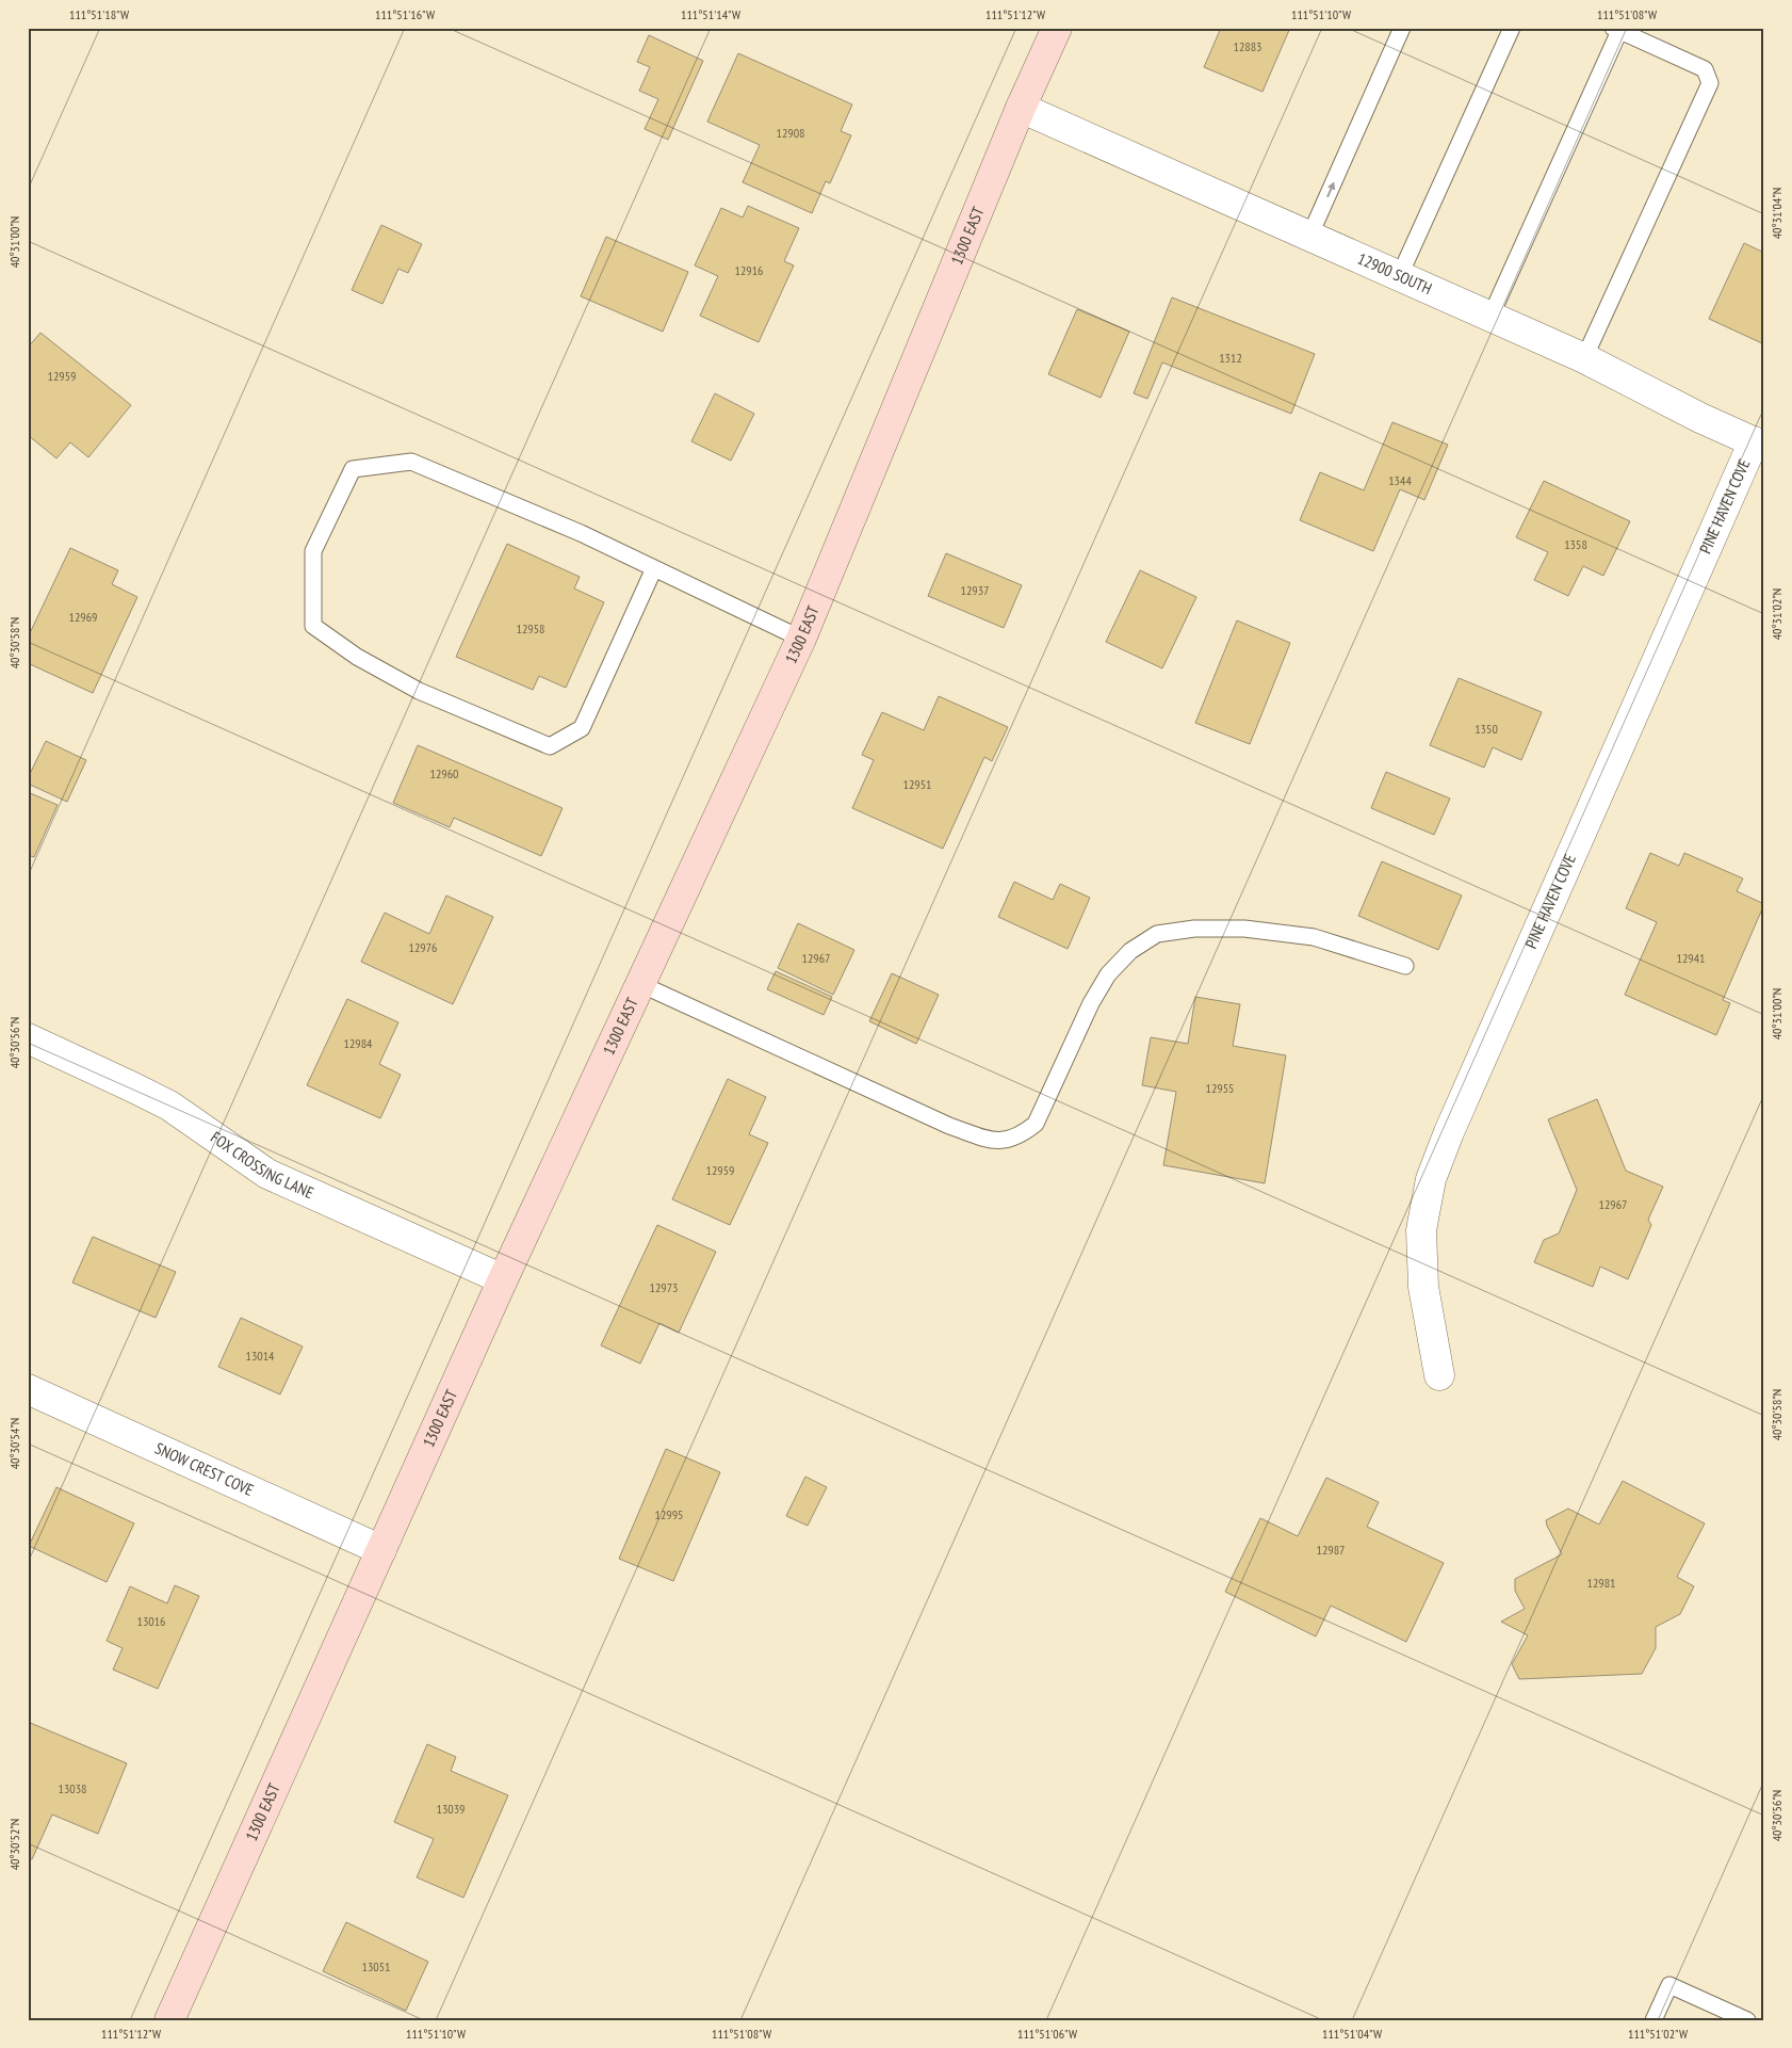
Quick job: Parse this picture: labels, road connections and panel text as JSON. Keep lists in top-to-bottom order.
{
  "streets": {
    "main road": ["1300 EAST"],
    "street": [
      "12900 SOUTH",
      "PINE HAVEN COVE",
      "FOX CROSSING LANE",
      "SNOW CREST COVE"
    ]
  },
  "crossings": [
    ["1300 EAST", "12900 SOUTH"],
    ["1300 EAST", "FOX CROSSING LANE"],
    ["1300 EAST", "SNOW CREST COVE"],
    ["12900 SOUTH", "PINE HAVEN COVE"]
  ],
  "house_numbers": [
    "12883",
    "12908",
    "12916",
    "1312",
    "12959",
    "1344",
    "1358",
    "12937",
    "12969",
    "12958",
    "1350",
    "12960",
    "12951",
    "12976",
    "12967",
    "12941",
    "12984",
    "12955",
    "12959",
    "12967",
    "12973",
    "13014",
    "12995",
    "12987",
    "12981",
    "13016",
    "13038",
    "13039",
    "13051"
  ],
  "coordinates": [
    "111°51'18\"W",
    "111°51'16\"W",
    "111°51'14\"W",
    "111°51'12\"W",
    "111°51'10\"W",
    "111°51'08\"W",
    "40°31'04\"N",
    "40°31'00\"N",
    "40°31'02\"N",
    "40°30'58\"N",
    "40°30'56\"N",
    "40°30'54\"N",
    "40°30'52\"N",
    "111°51'06\"W",
    "111°51'04\"W",
    "111°51'02\"W"
  ]
}
